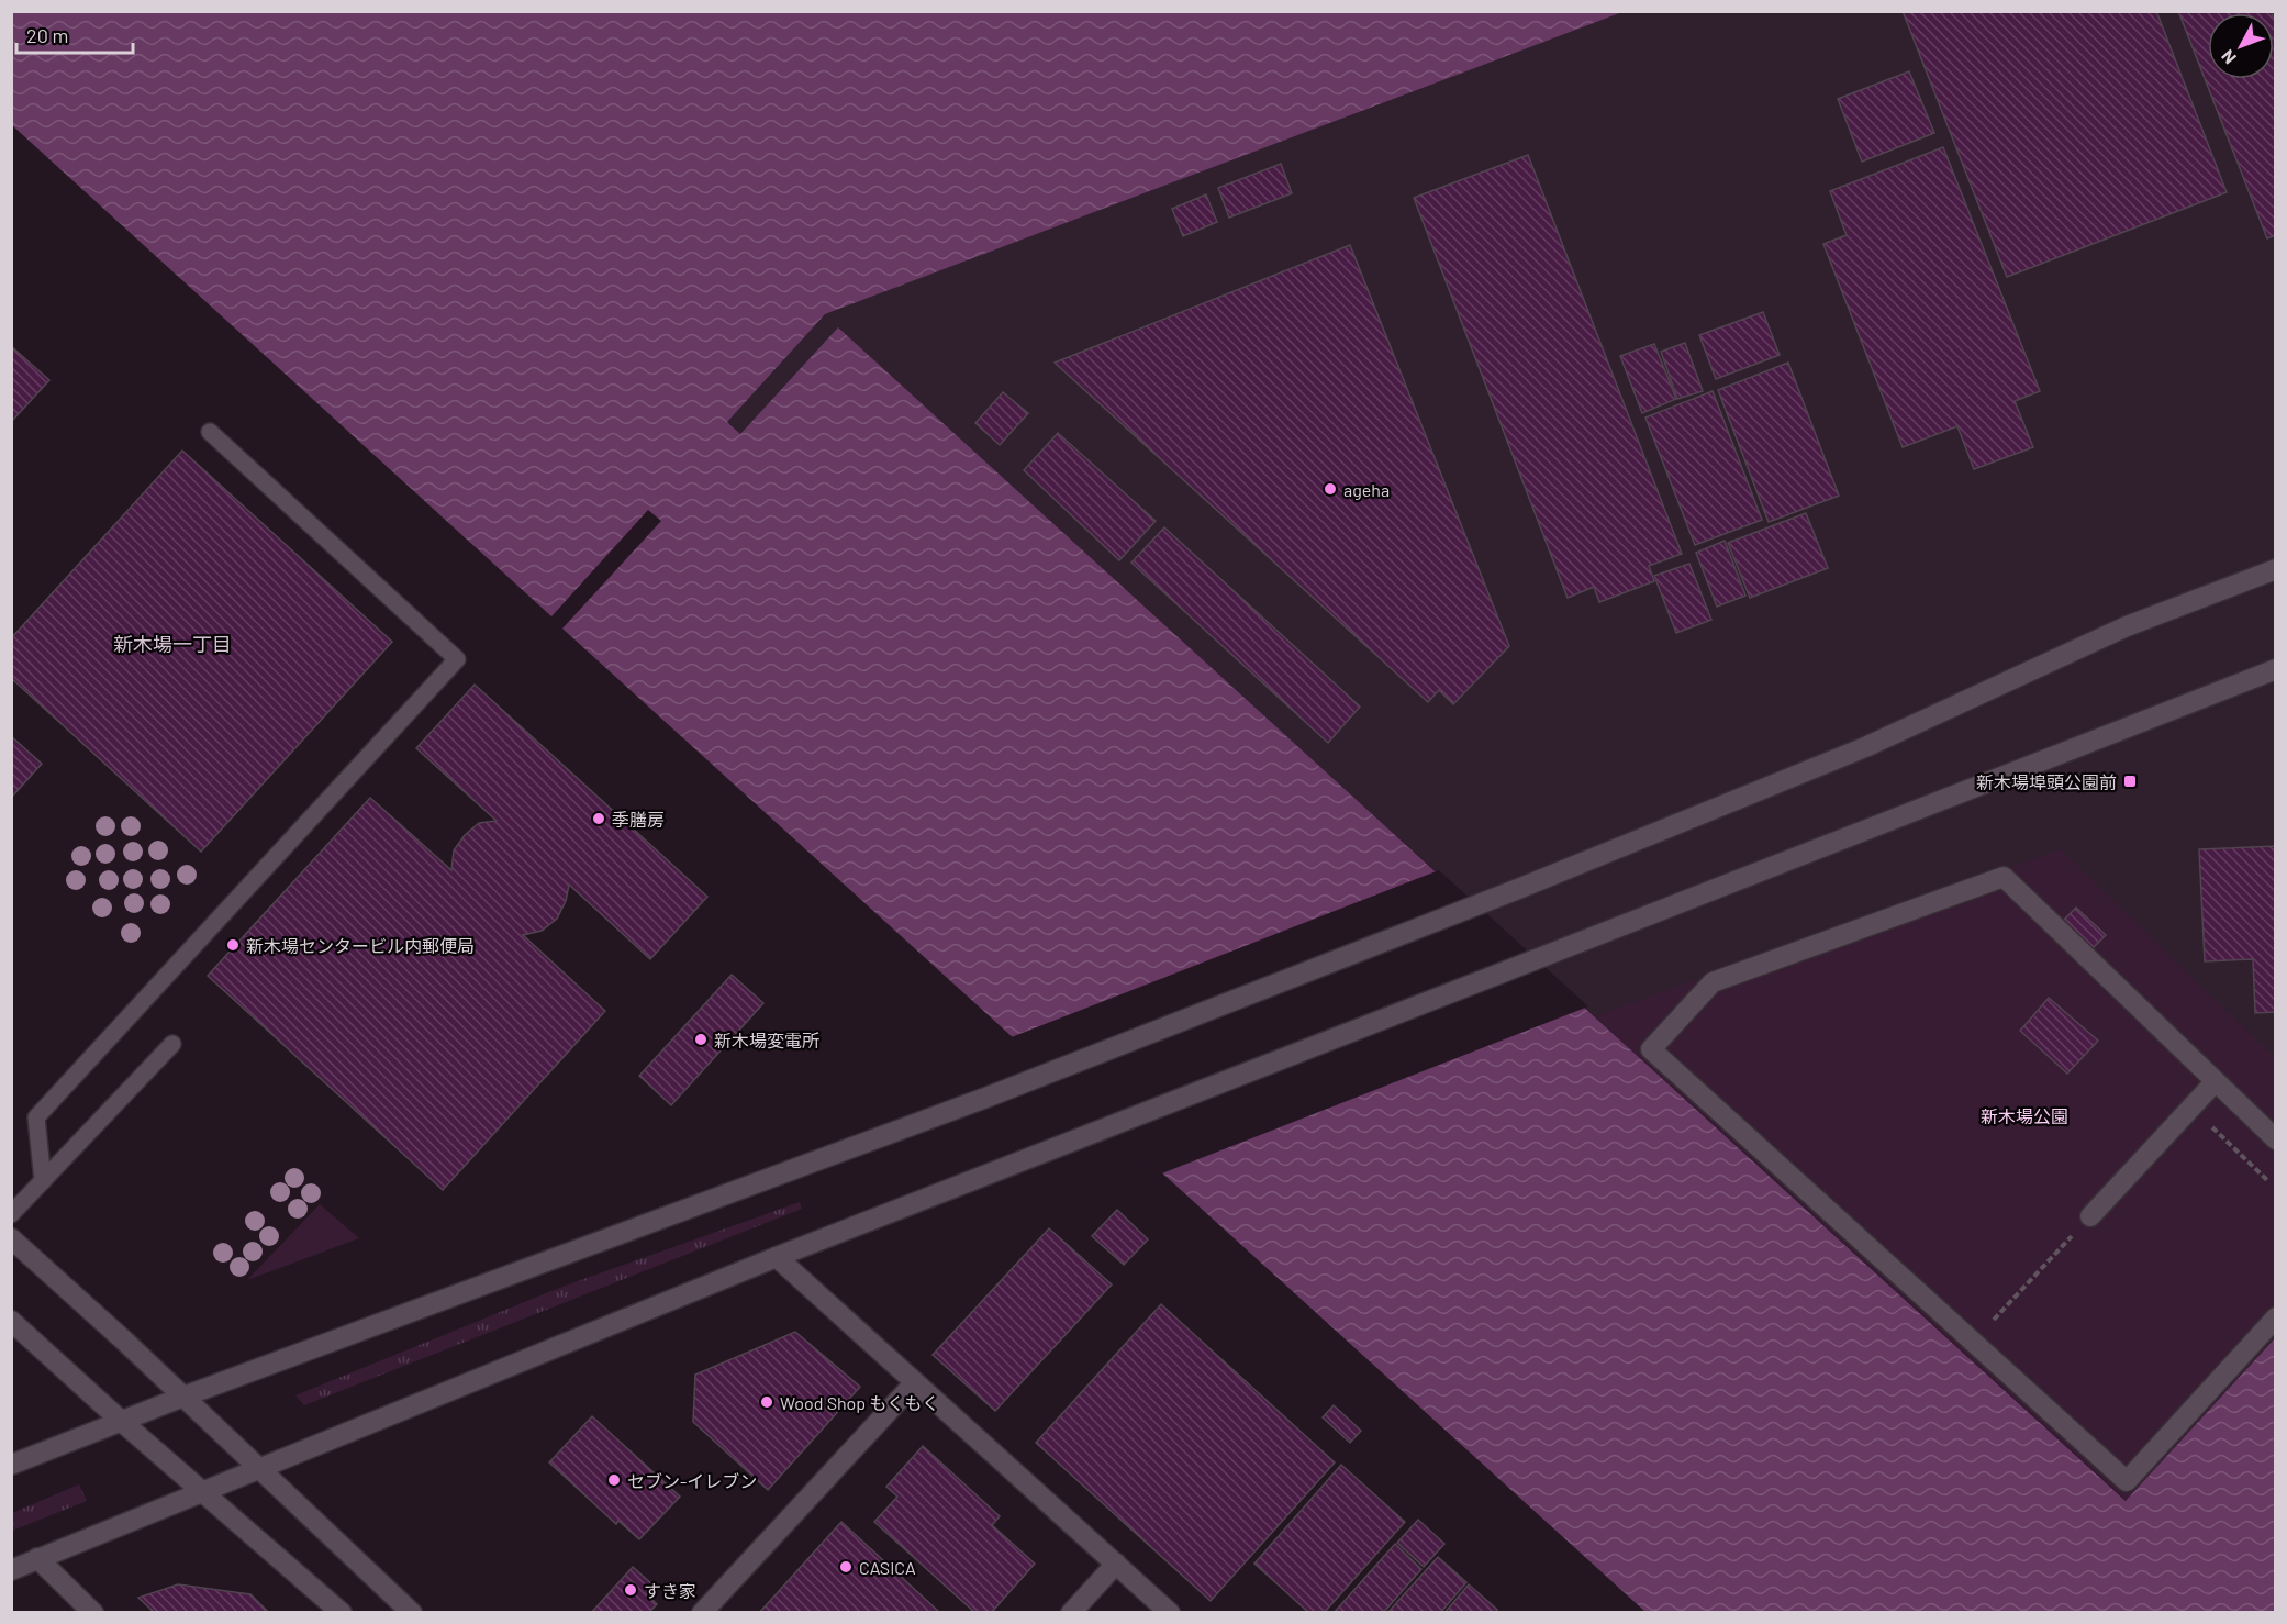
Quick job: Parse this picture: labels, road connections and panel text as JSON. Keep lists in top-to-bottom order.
{
  "districts": ["新木場一丁目"],
  "parks": ["新木場公園"],
  "places": {
    "other": [
      "ageha",
      "季膳房",
      "新木場センタービル内郵便局",
      "新木場変電所",
      "Wood Shop もくもく",
      "セブン-イレブン",
      "CASICA",
      "すき家"
    ],
    "transit": ["新木場埠頭公園前"]
  },
  "scale_bar": "20 m",
  "north": "bottom left"
}
